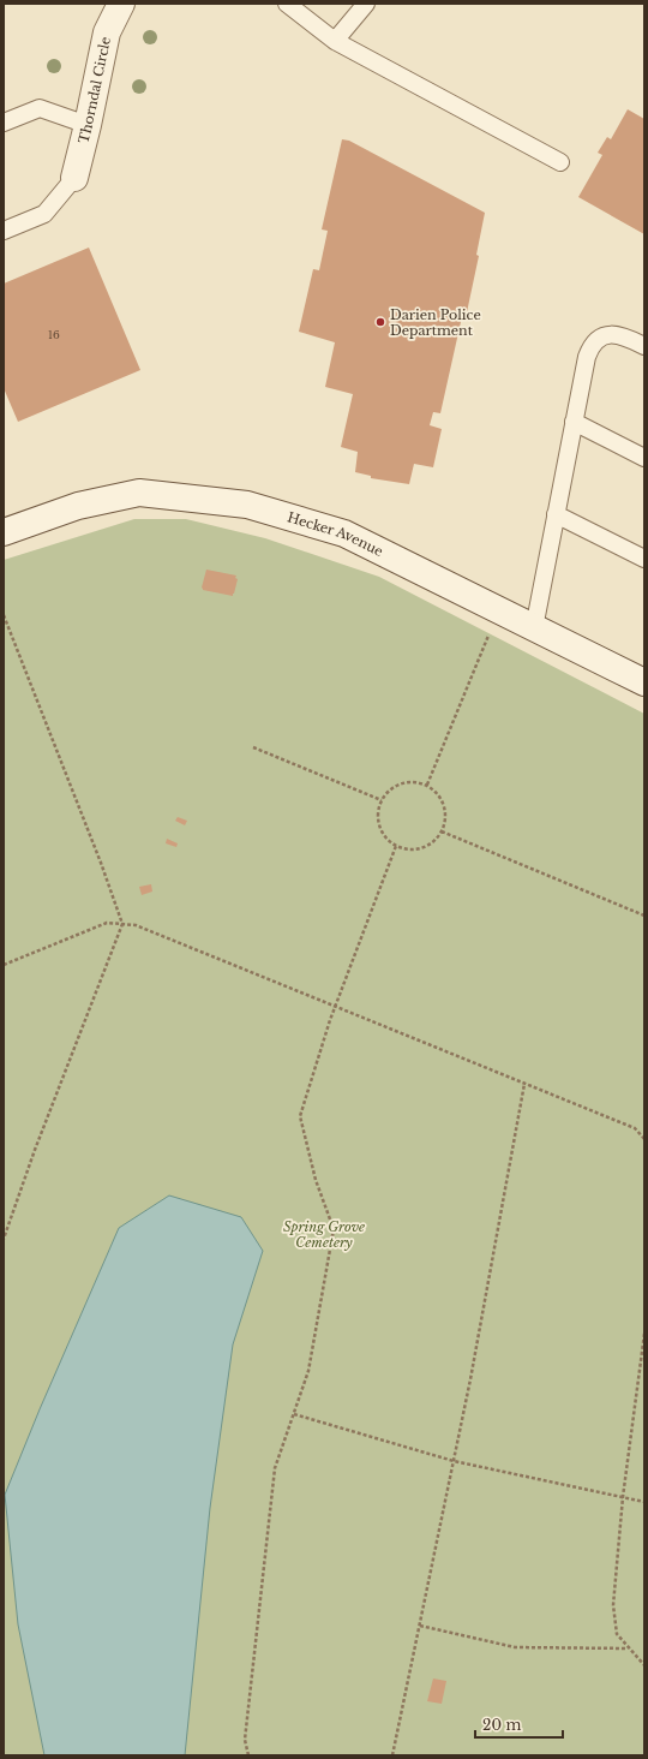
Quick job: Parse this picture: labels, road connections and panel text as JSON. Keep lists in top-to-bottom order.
{
  "streets": {
    "street": ["Thorndal Circle", "Hecker Avenue"]
  },
  "parks": ["Spring Grove Cemetery"],
  "places": ["Darien Police Department"],
  "house_numbers": ["16"],
  "scale_bar": "20 m"
}
